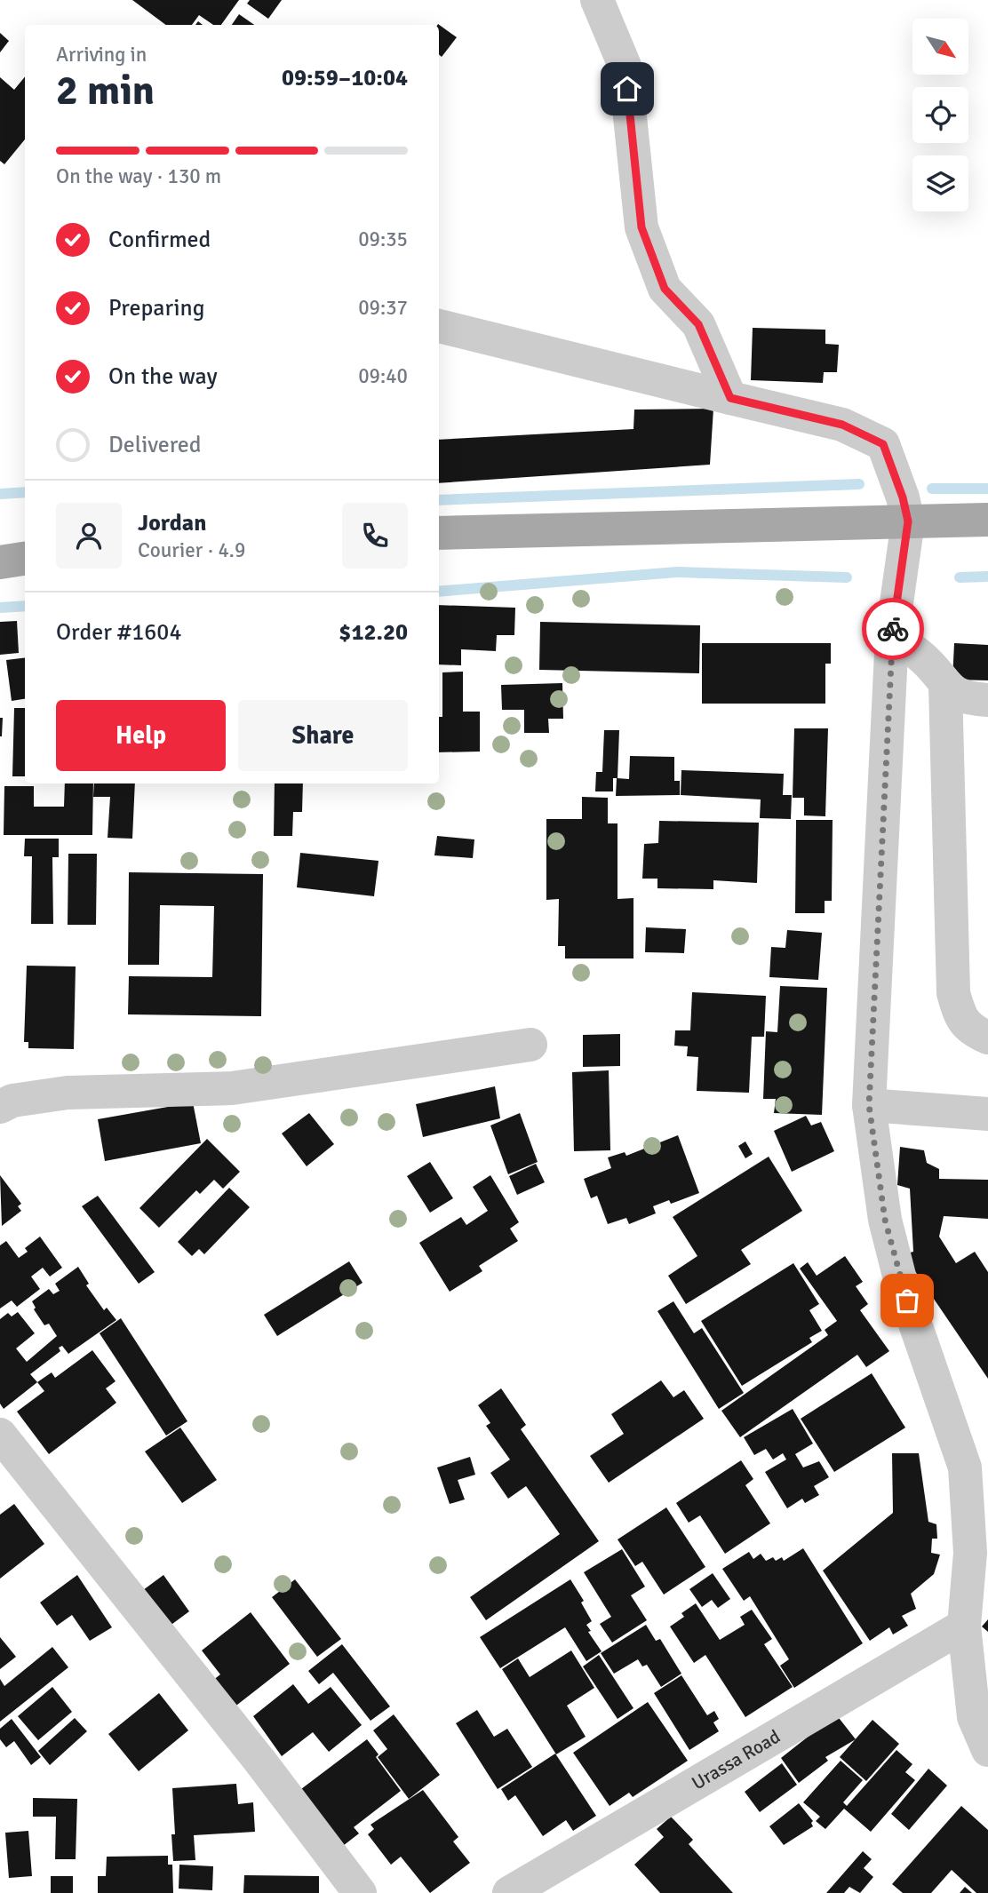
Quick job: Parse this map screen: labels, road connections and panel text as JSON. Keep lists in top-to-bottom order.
{
  "streets": {
    "street": ["Urassa Road"]
  },
  "north": "bottom right",
  "page": {
    "heading": ["2 min", "Arriving in", "09:59–10:04"],
    "panel": [
      "Jordan",
      "Courier · 4.9",
      "Order #1604",
      "$12.20"
    ],
    "bar": "On the way · 130 m",
    "list": [
      ["Confirmed", "09:35"],
      ["Preparing", "09:37"],
      ["On the way", "09:40"],
      "Delivered"
    ],
    "buttons": ["Help", "Share"]
  }
}
